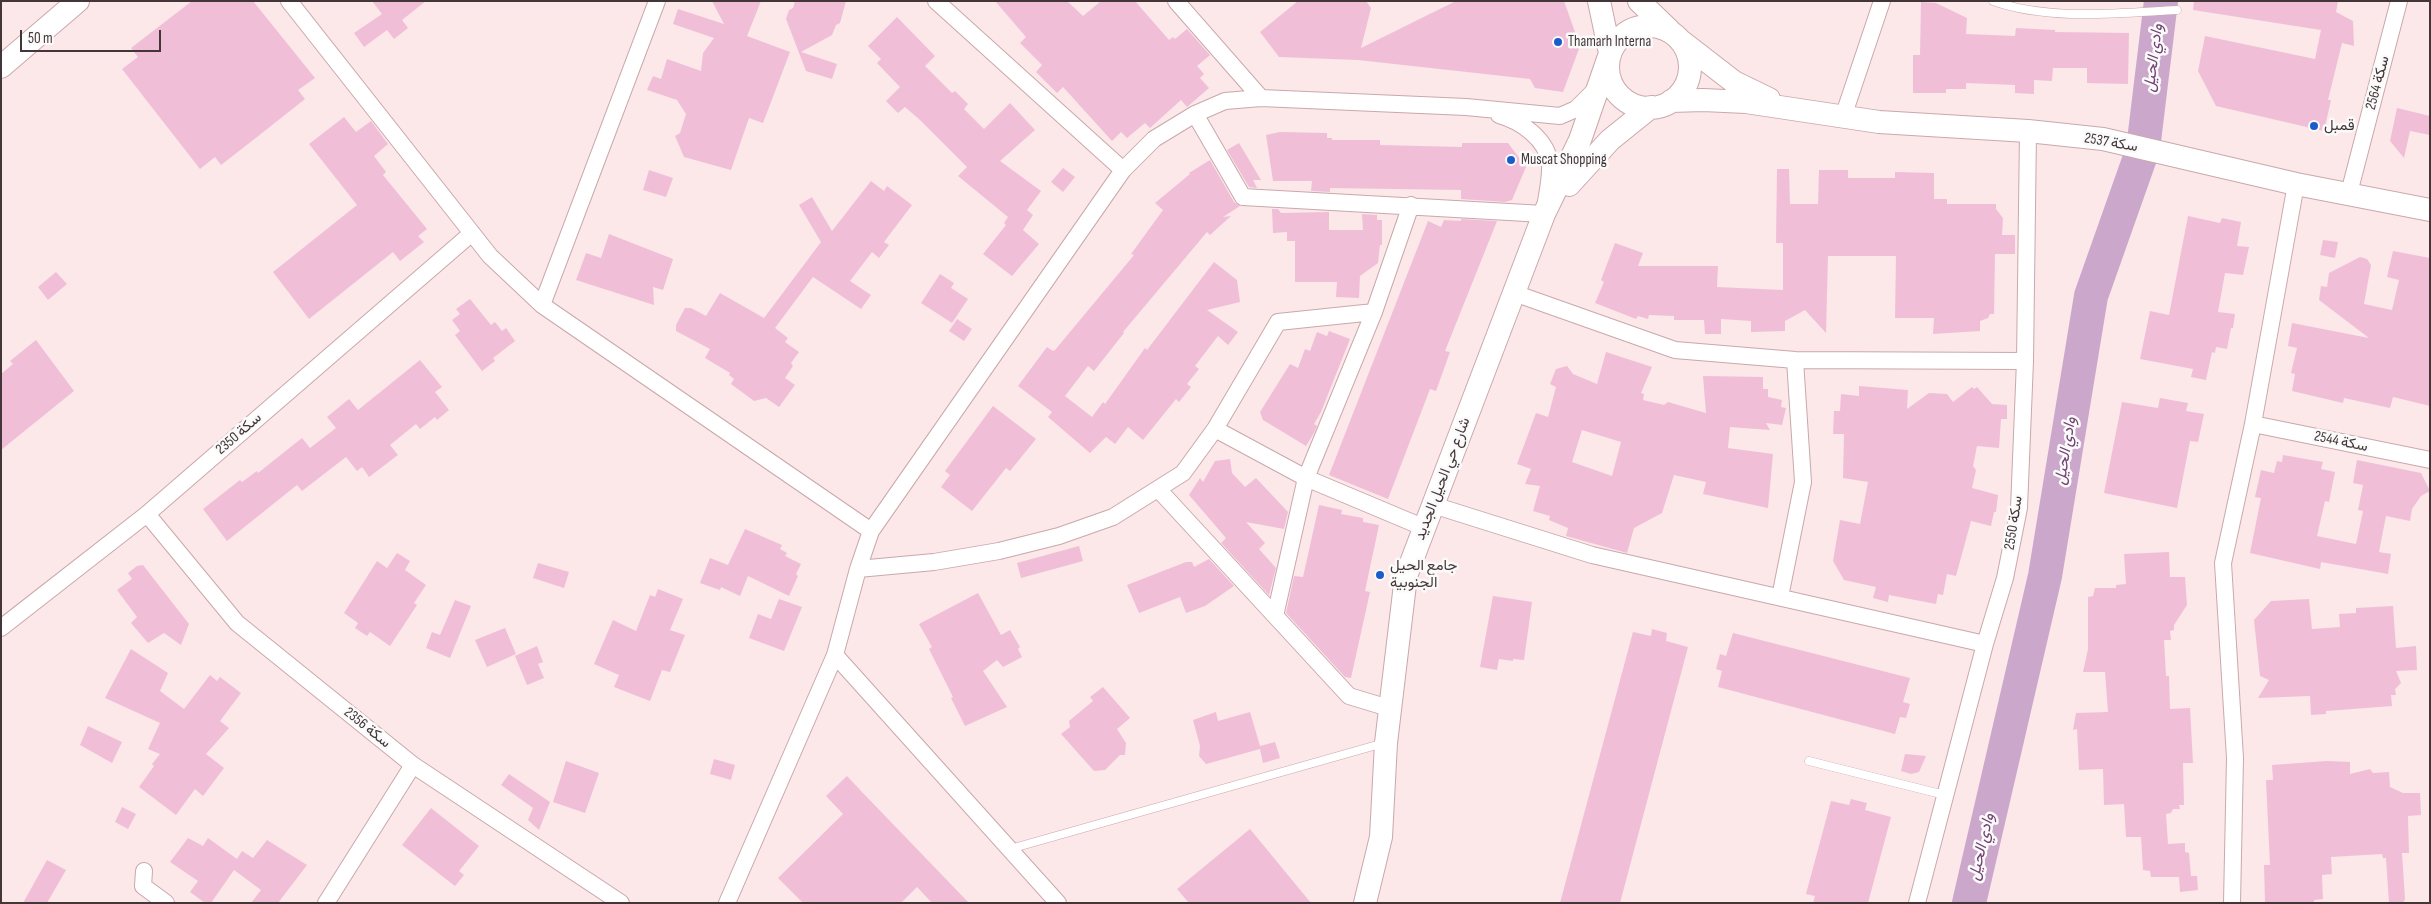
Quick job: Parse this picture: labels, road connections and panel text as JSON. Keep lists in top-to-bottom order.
{
  "streets": {
    "street": [
      "سكة 2564",
      "سكة 2537",
      "سكة 2350",
      "سكة 2544",
      "شارع حي الحيل الجديد",
      "سكة 2550",
      "سكة 2356"
    ]
  },
  "crossings": [
    ["سكة 2564", "سكة 2537"],
    ["سكة 2537", "سكة 2550"],
    ["سكة 2350", "سكة 2356"]
  ],
  "water": ["وادي الحيل"],
  "places": [
    "Thamarh Interna",
    "قمبل",
    "Muscat Shopping",
    "جامع الحيل الجنوبية"
  ],
  "scale_bar": "50 m"
}
